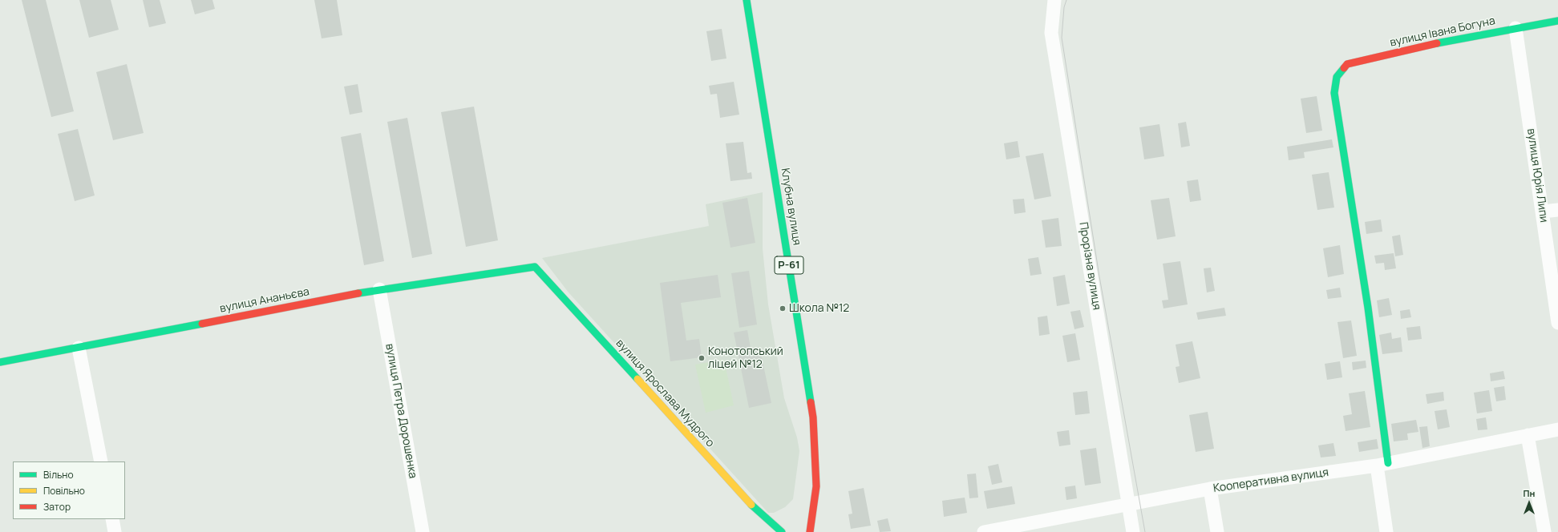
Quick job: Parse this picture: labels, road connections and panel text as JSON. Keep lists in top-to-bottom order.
{
  "streets": {
    "street": [
      "вулиця Івана Богуна",
      "вулиця Юрія Липи",
      "Клубна вулиця",
      "Р-61",
      "Прорізна вулиця",
      "вулиця Ананьєва",
      "вулиця Ярослава Мудрого",
      "вулиця Петра Дорошенка",
      "Кооперативна вулиця"
    ]
  },
  "crossings": [
    ["вулиця Івана Богуна", "вулиця Юрія Липи"],
    ["вулиця Івана Богуна", "Кооперативна вулиця"],
    ["Прорізна вулиця", "Кооперативна вулиця"],
    ["вулиця Ананьєва", "вулиця Ярослава Мудрого"],
    ["вулиця Ананьєва", "вулиця Петра Дорошенка"]
  ],
  "places": ["Школа №12", "Конотопський ліцей №12"],
  "legend": ["Вільно", "Повільно", "Затор"],
  "north": "top"
}
